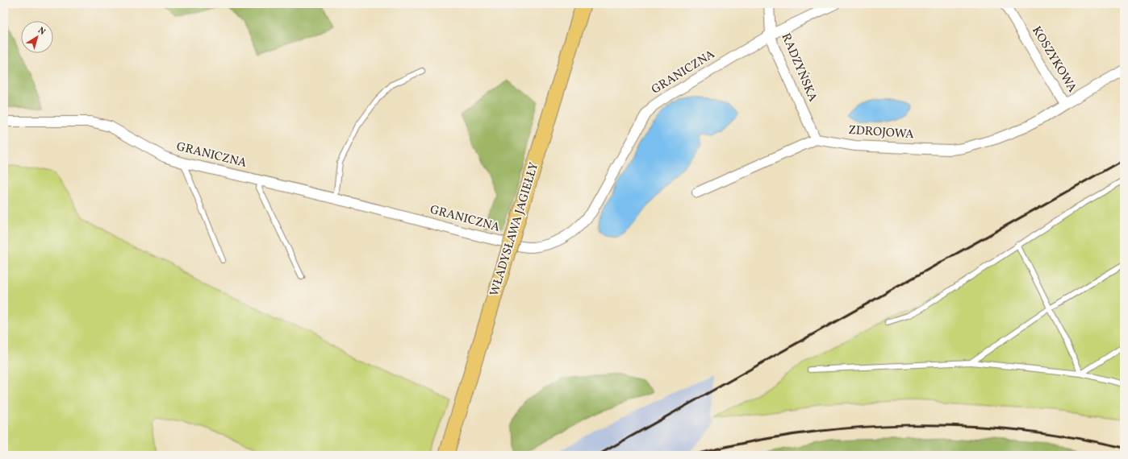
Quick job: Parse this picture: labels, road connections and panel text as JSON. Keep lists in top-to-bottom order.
{
  "streets": {
    "main road": ["WŁADYSŁAWA JAGIEŁŁY"],
    "street": [
      "KOSZYKOWA",
      "RADZYŃSKA",
      "GRANICZNA",
      "ZDROJOWA"
    ]
  },
  "crossings": [
    ["KOSZYKOWA", "ZDROJOWA"],
    ["RADZYŃSKA", "GRANICZNA"],
    ["RADZYŃSKA", "ZDROJOWA"]
  ],
  "north": "top right"
}
